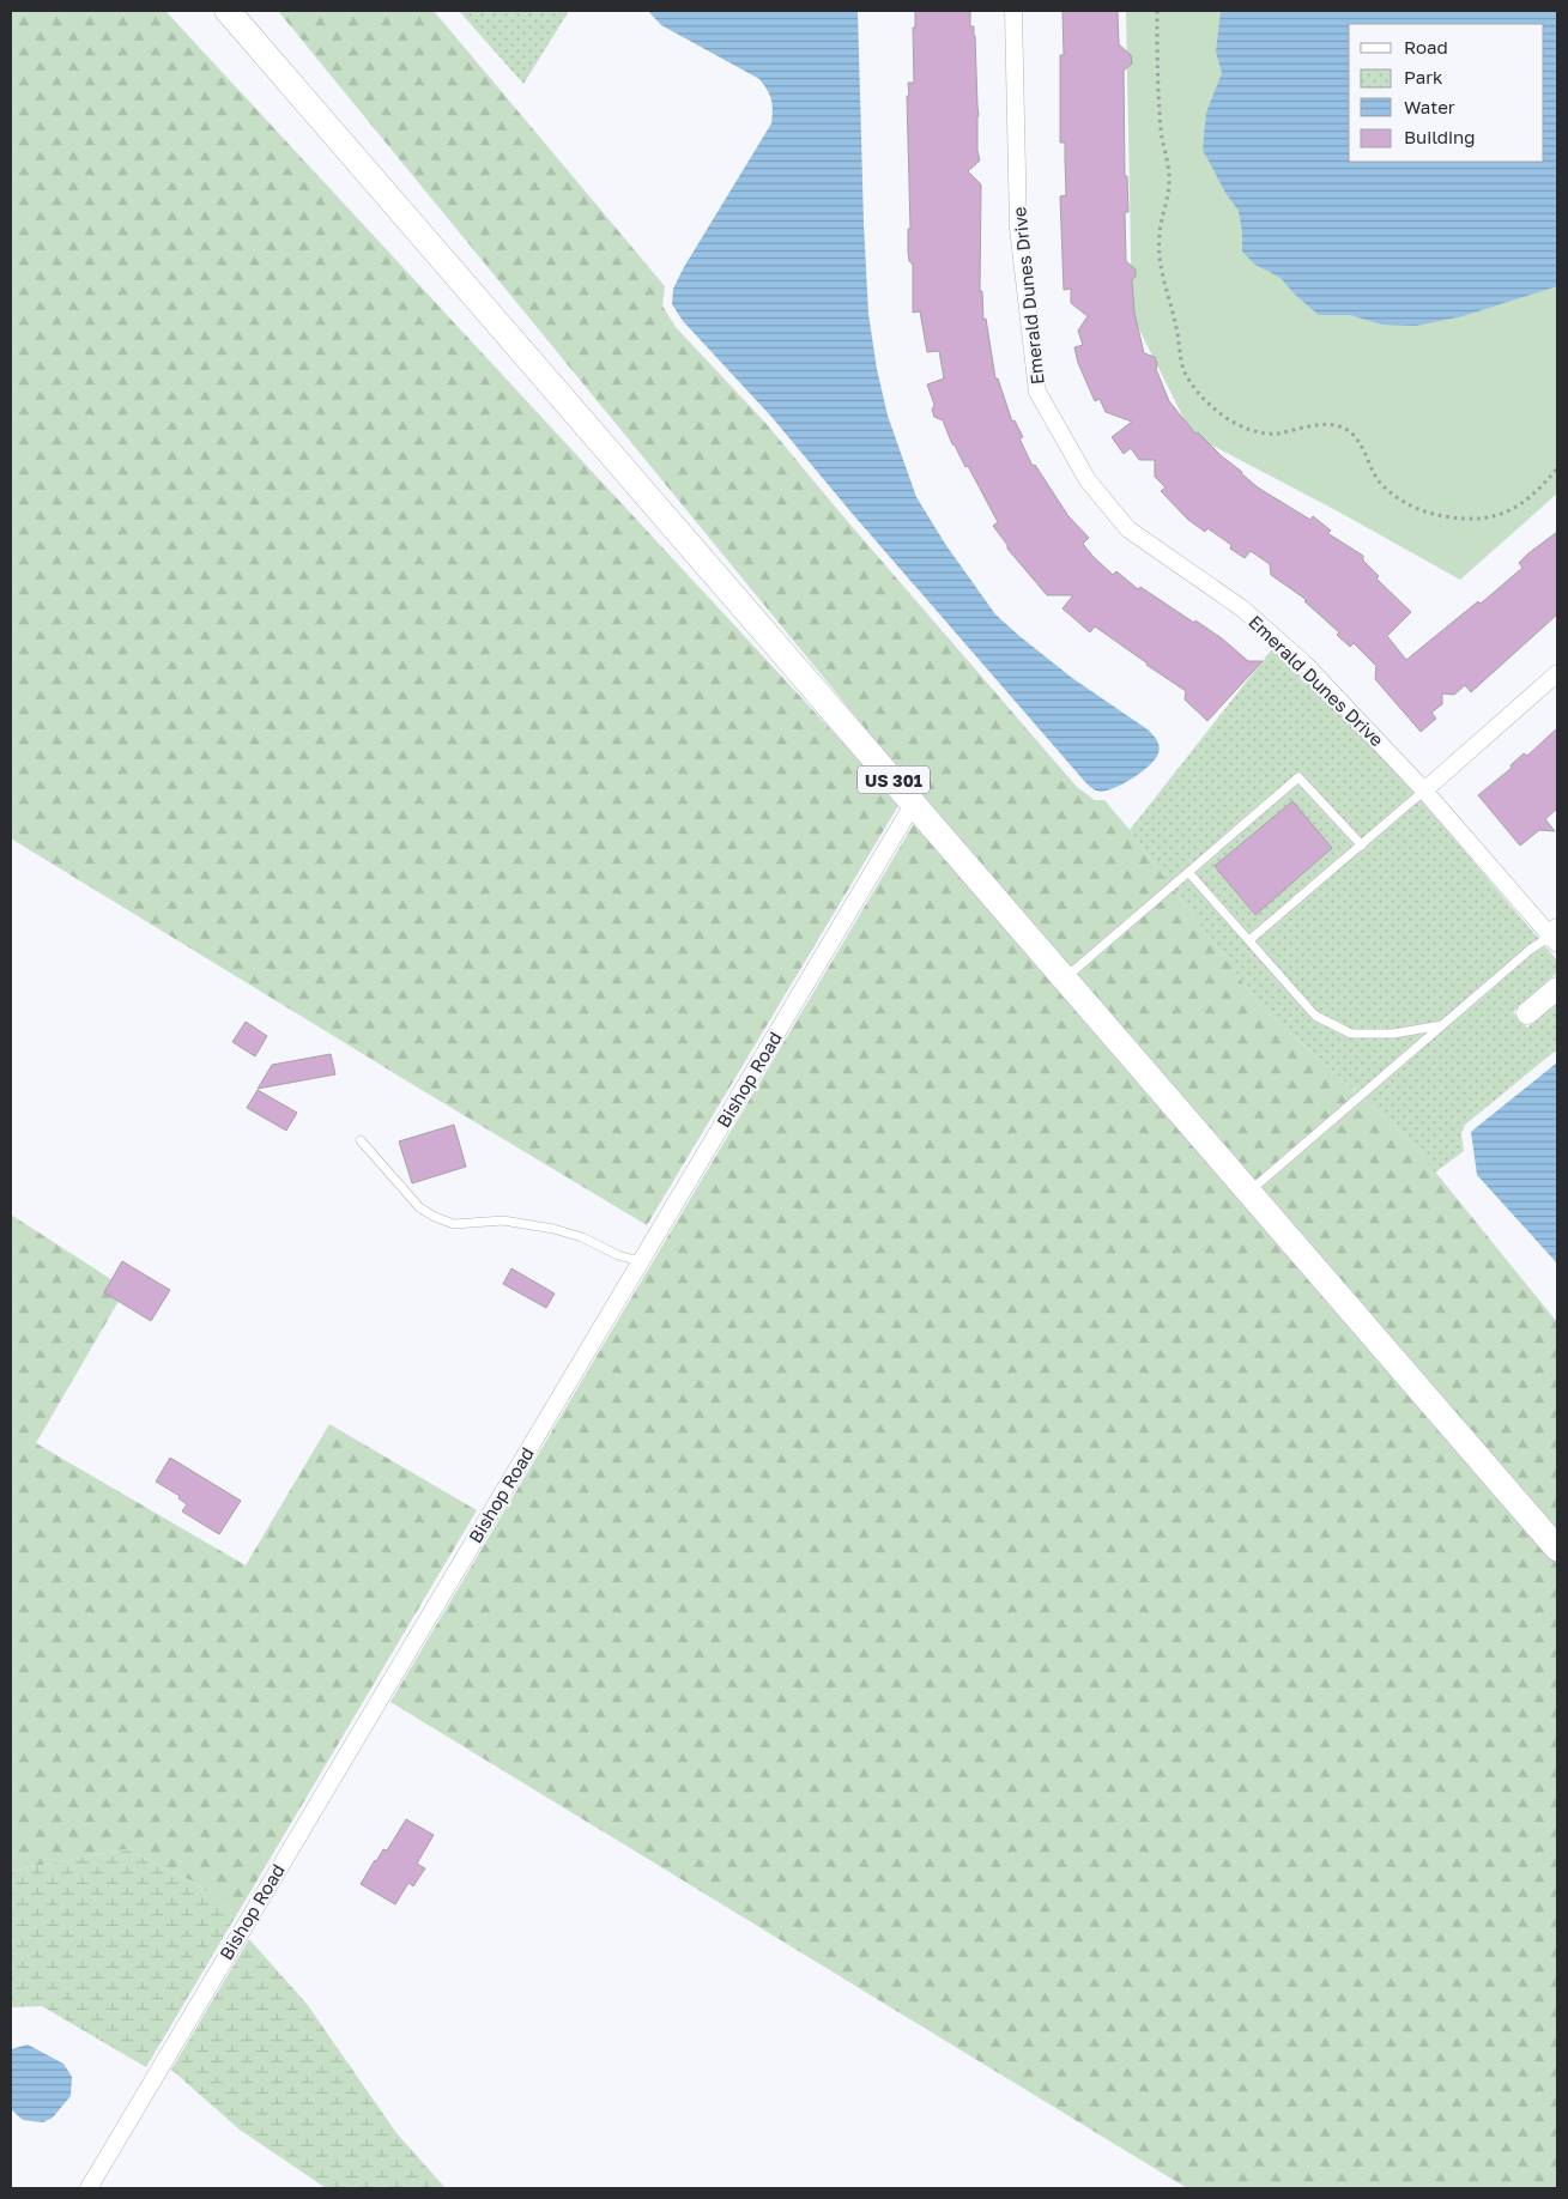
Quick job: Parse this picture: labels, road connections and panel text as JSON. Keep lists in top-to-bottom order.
{
  "streets": {
    "main road": ["US 301"],
    "street": ["Emerald Dunes Drive", "Bishop Road"]
  },
  "crossings": [
    ["US 301", "Bishop Road"]
  ],
  "legend": [
    "Road",
    "Park",
    "Water",
    "Building"
  ]
}
